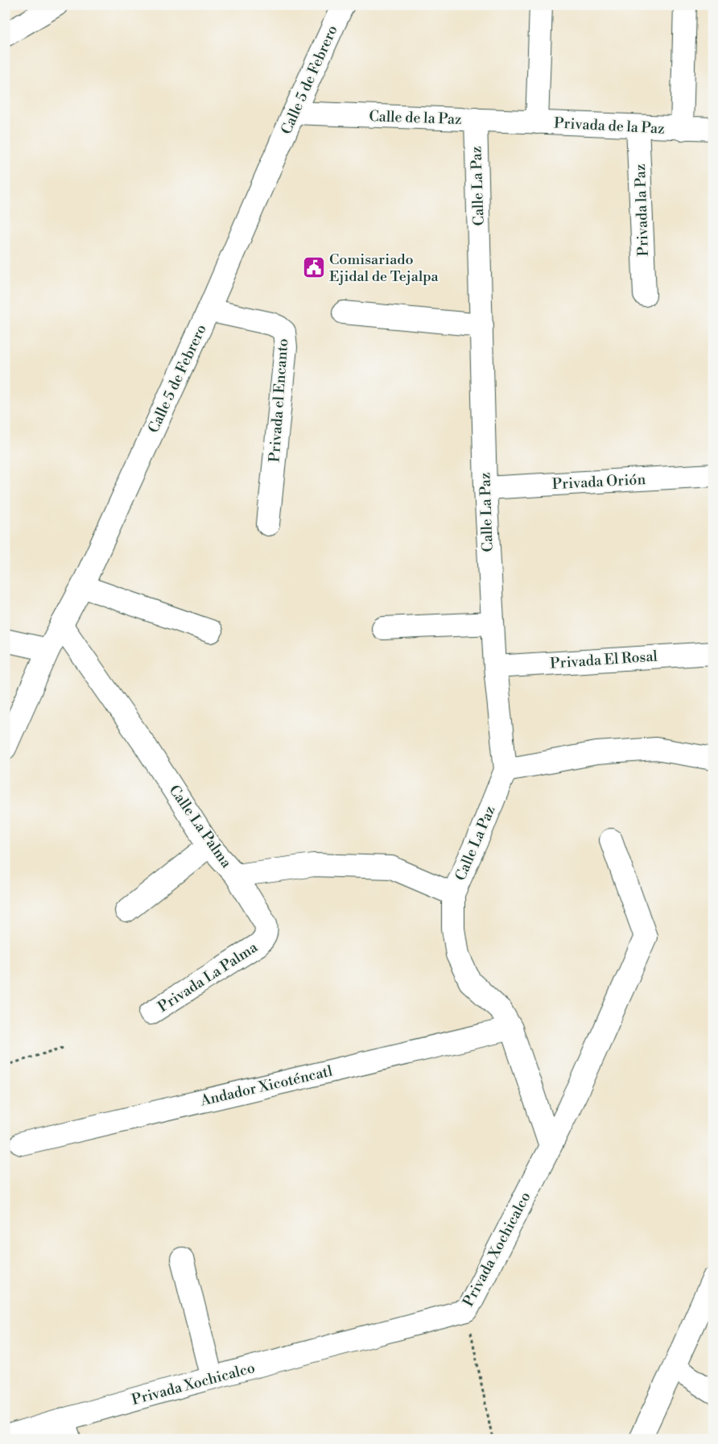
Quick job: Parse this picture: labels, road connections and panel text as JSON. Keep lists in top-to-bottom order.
{
  "streets": {
    "street": [
      "Calle 5 de Febrero",
      "Calle de la Paz",
      "Privada de la Paz",
      "Calle La Paz",
      "Privada la Paz",
      "Privada el Encanto",
      "Privada Orión",
      "Privada El Rosal",
      "Calle La Palma",
      "Privada La Palma",
      "Andador Xicoténcatl",
      "Privada Xochicalco"
    ]
  },
  "crossings": [
    ["Calle 5 de Febrero", "Calle de la Paz"],
    ["Calle 5 de Febrero", "Privada el Encanto"],
    ["Calle 5 de Febrero", "Calle La Palma"],
    ["Calle de la Paz", "Privada de la Paz"],
    ["Calle de la Paz", "Calle La Paz"],
    ["Privada de la Paz", "Privada la Paz"],
    ["Calle La Paz", "Privada Orión"],
    ["Calle La Paz", "Privada El Rosal"],
    ["Calle La Paz", "Calle La Palma"],
    ["Calle La Palma", "Privada La Palma"]
  ],
  "places": {
    "public building": ["Comisariado Ejidal de Tejalpa"]
  }
}
